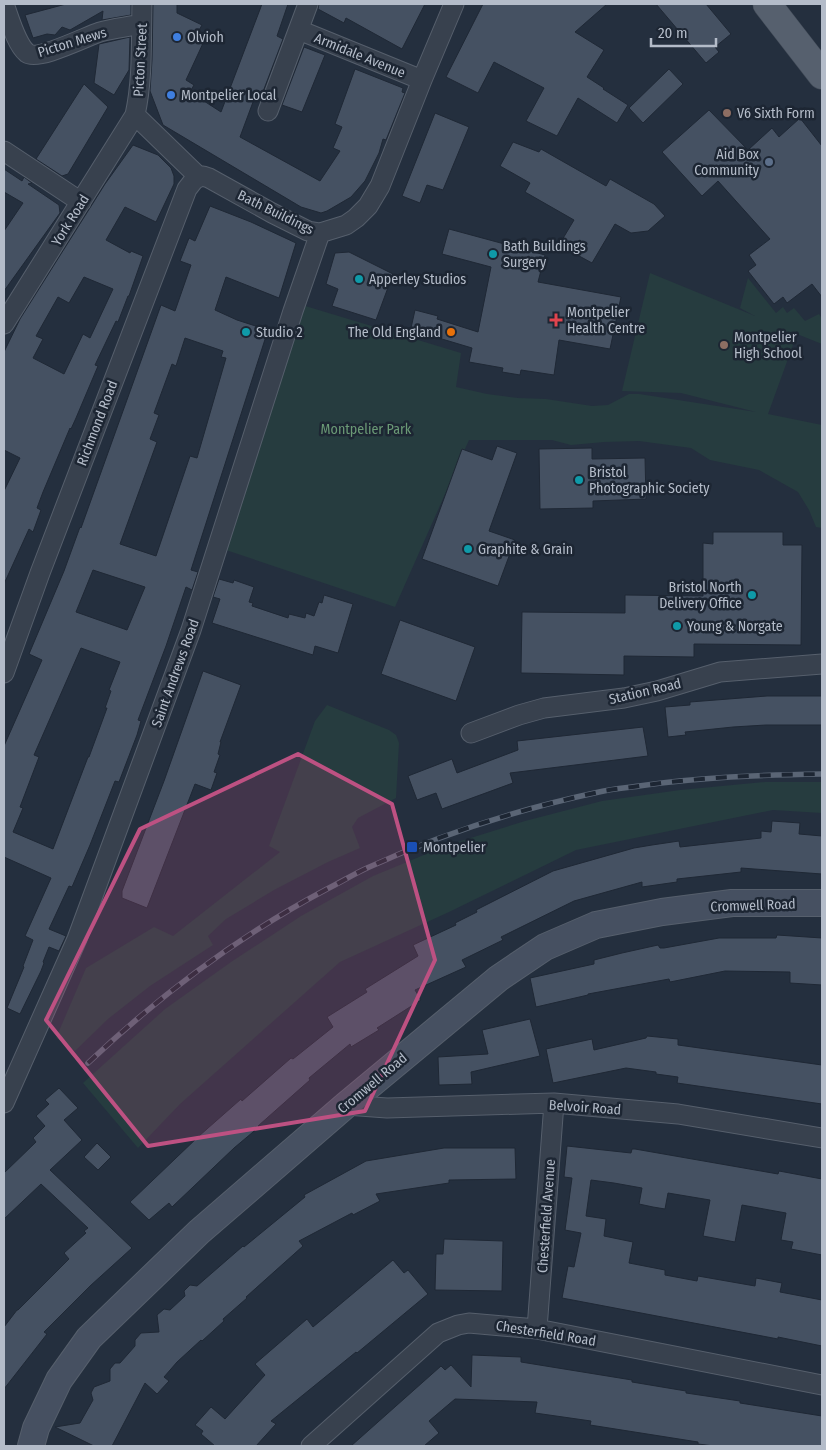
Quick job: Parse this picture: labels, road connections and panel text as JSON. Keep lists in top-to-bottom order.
{
  "streets": {
    "street": [
      "Picton Mews",
      "Armidale Avenue",
      "Picton Street",
      "Bath Buildings",
      "York Road",
      "Richmond Road",
      "Saint Andrews Road",
      "Station Road",
      "Cromwell Road",
      "Belvoir Road",
      "Chesterfield Avenue",
      "Chesterfield Road"
    ]
  },
  "crossings": [
    ["Picton Mews", "Picton Street"],
    ["Armidale Avenue", "Bath Buildings"],
    ["Picton Street", "Bath Buildings"],
    ["Picton Street", "York Road"],
    ["Bath Buildings", "York Road"],
    ["Bath Buildings", "Richmond Road"],
    ["Bath Buildings", "Saint Andrews Road"],
    ["Cromwell Road", "Belvoir Road"],
    ["Belvoir Road", "Chesterfield Avenue"],
    ["Chesterfield Avenue", "Chesterfield Road"]
  ],
  "parks": ["Montpelier Park"],
  "places": {
    "other": [
      "Olvioh",
      "Montpelier Local",
      "V6 Sixth Form",
      "Aid Box Community",
      "Bath Buildings Surgery",
      "Apperley Studios",
      "Studio 2",
      "The Old England",
      "Montpelier High School",
      "Bristol Photographic Society",
      "Graphite & Grain",
      "Bristol North Delivery Office",
      "Young & Norgate"
    ],
    "health": ["Montpelier Health Centre"],
    "transit": ["Montpelier"]
  },
  "scale_bar": "20 m"
}
